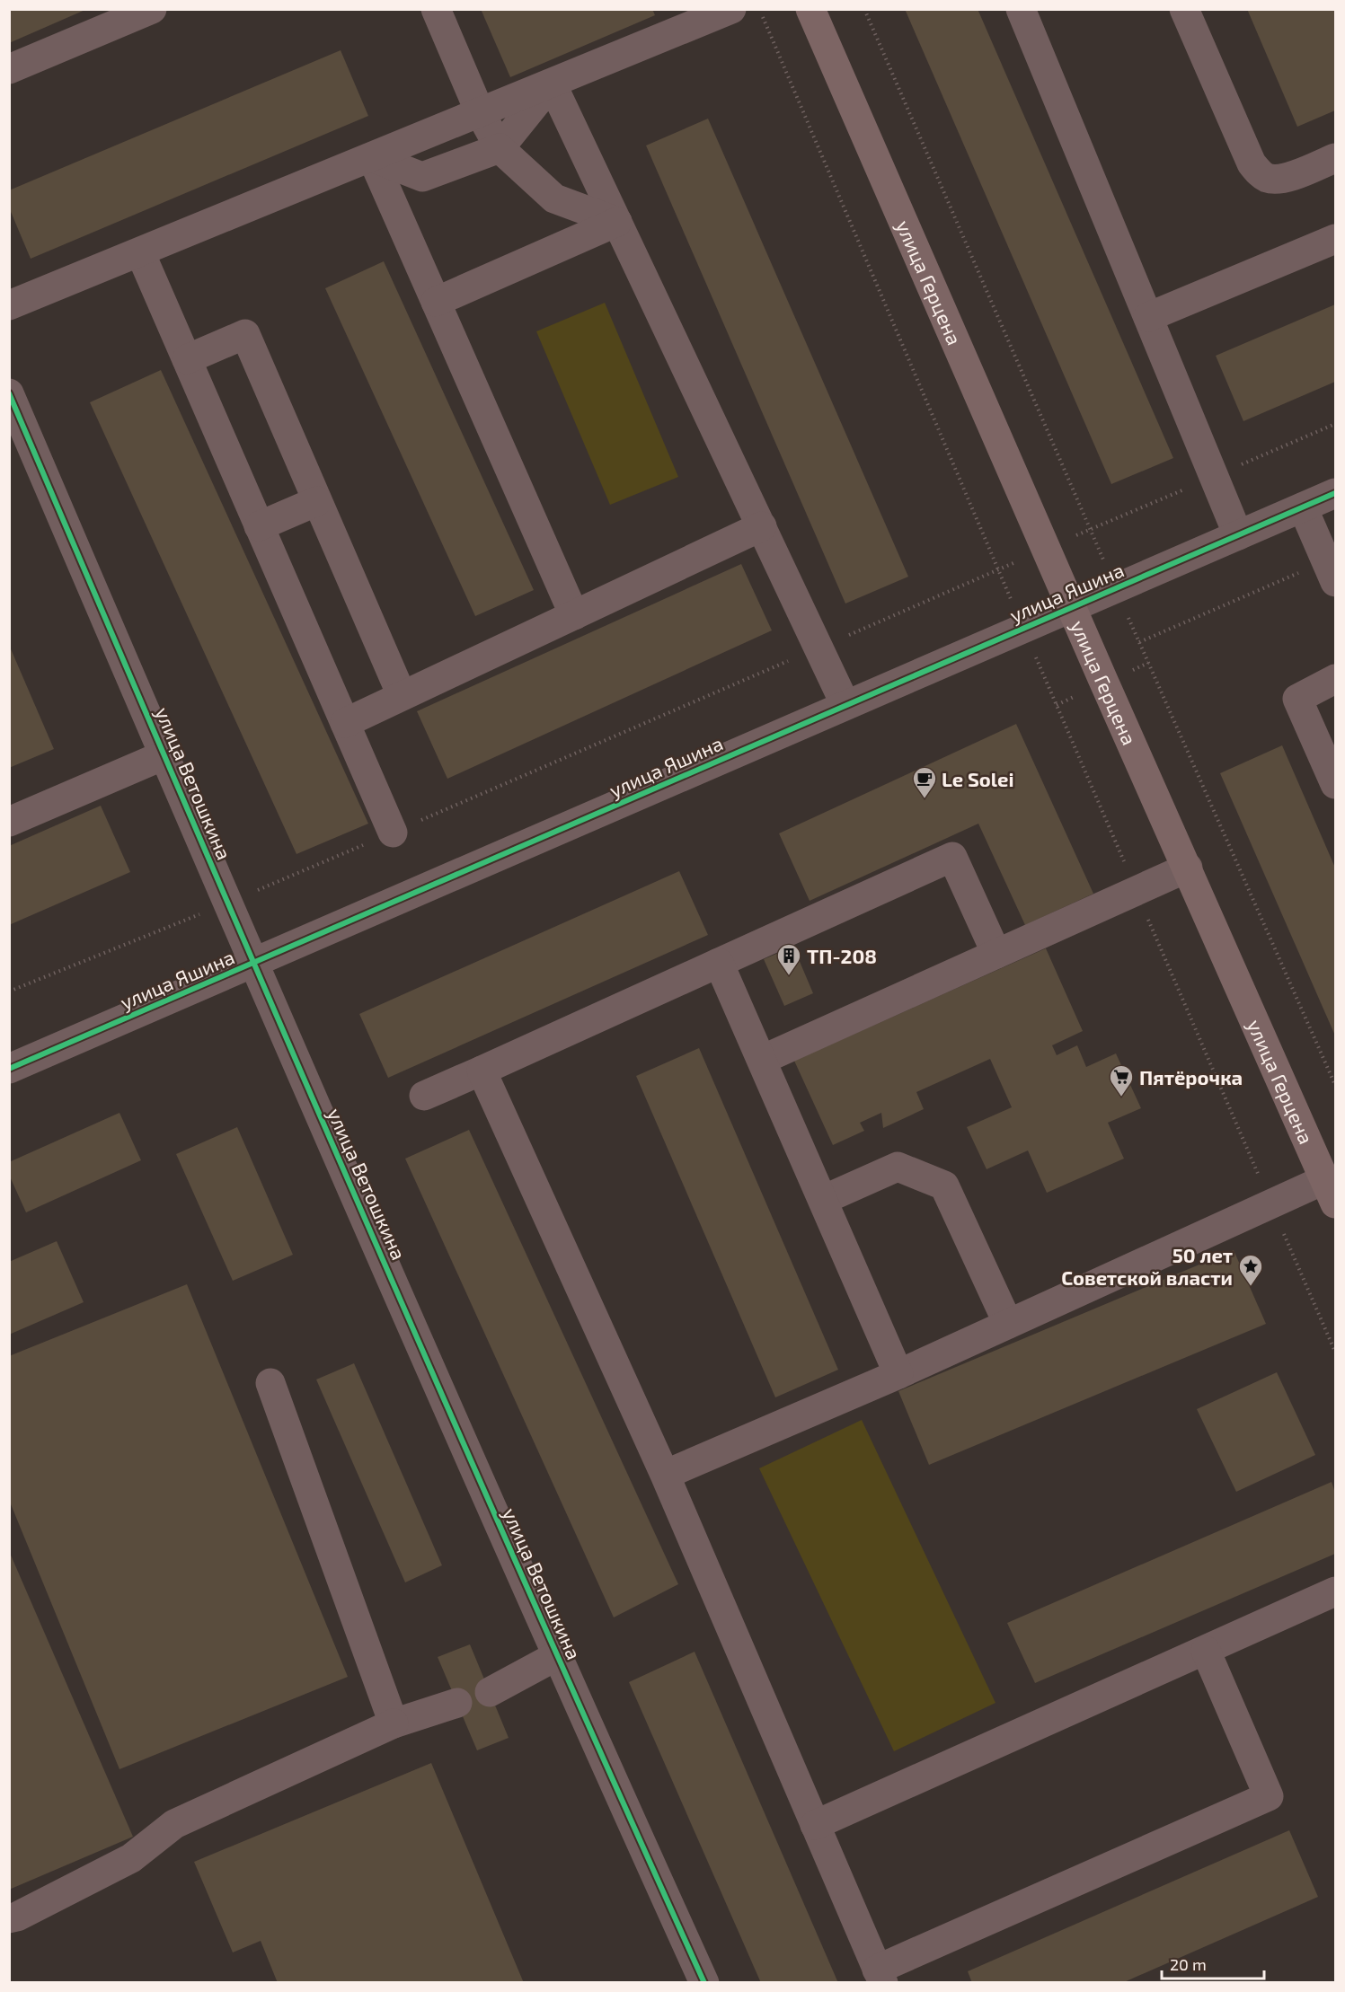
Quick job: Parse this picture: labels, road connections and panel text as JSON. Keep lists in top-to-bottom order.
{
  "streets": {
    "main road": ["улица Герцена"],
    "street": ["улица Яшина", "улица Ветошкина"]
  },
  "crossings": [
    ["улица Герцена", "улица Яшина"],
    ["улица Яшина", "улица Ветошкина"]
  ],
  "places": {
    "cafe": ["Le Solei"],
    "building": ["ТП-208"],
    "supermarket": ["Пятёрочка"],
    "place": ["50 лет Советской власти"]
  },
  "scale_bar": "20 m"
}
